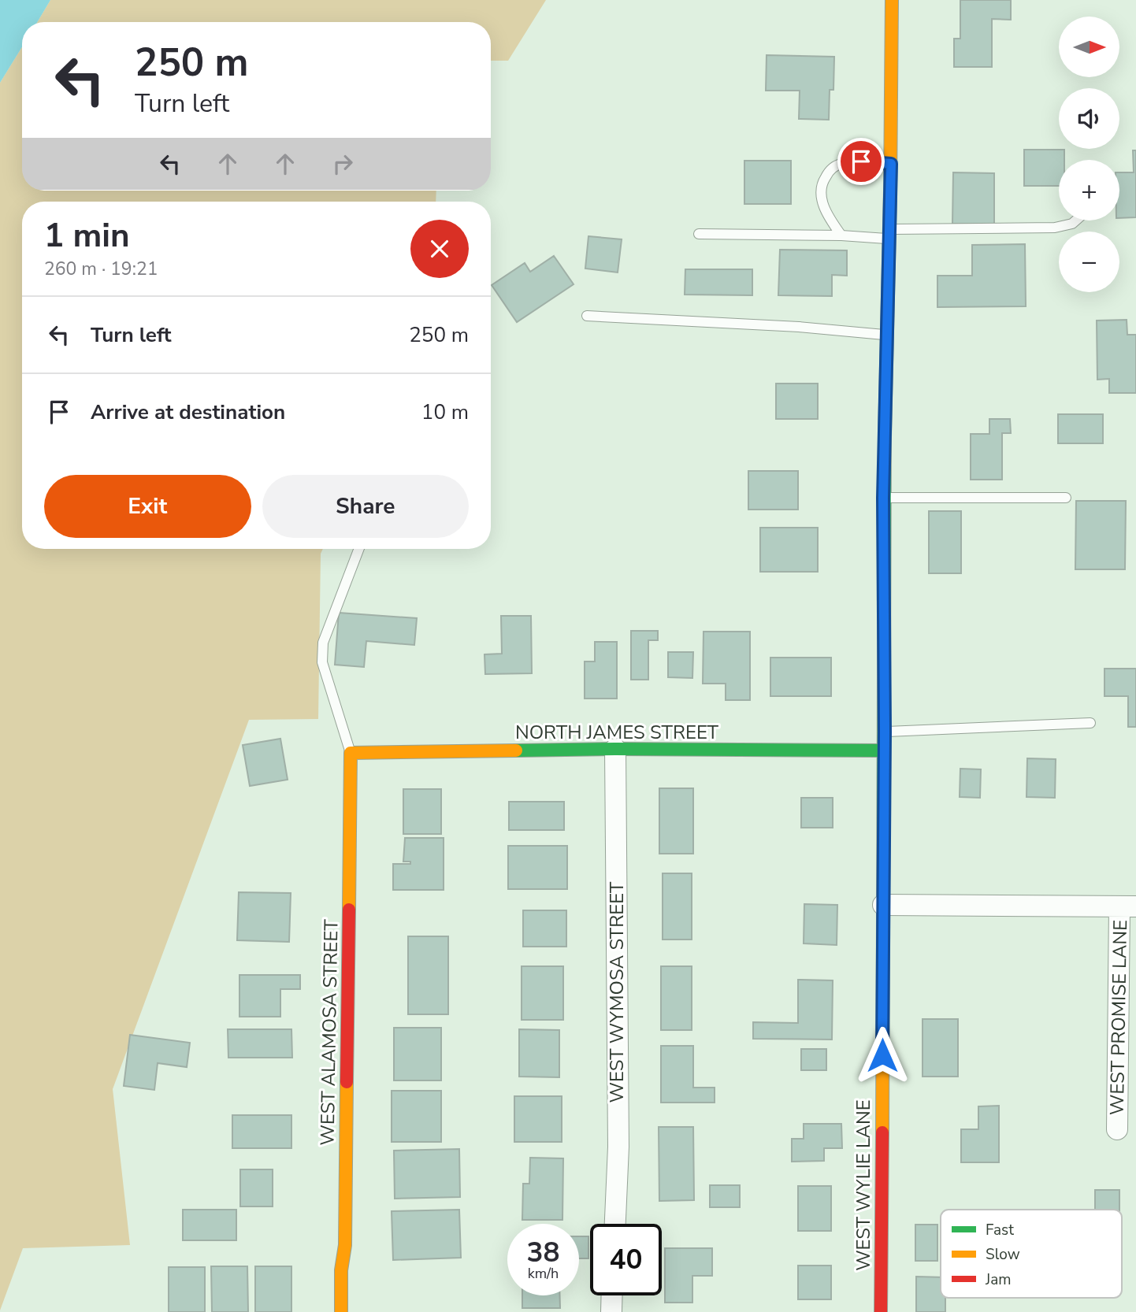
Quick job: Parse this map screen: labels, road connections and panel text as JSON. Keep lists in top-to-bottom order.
{
  "streets": {
    "street": [
      "NORTH JAMES STREET",
      "WEST WYMOSA STREET",
      "WEST PROMISE LANE",
      "WEST ALAMOSA STREET",
      "WEST WYLIE LANE"
    ]
  },
  "crossings": [
    ["NORTH JAMES STREET", "WEST WYMOSA STREET"],
    ["NORTH JAMES STREET", "WEST ALAMOSA STREET"],
    ["NORTH JAMES STREET", "WEST WYLIE LANE"]
  ],
  "legend": ["Fast", "Slow", "Jam"],
  "north": "right",
  "page": {
    "map_buttons": ["+", "−"],
    "turn": ["250 m", "Turn left"],
    "heading": ["1 min", "260 m · 19:21"],
    "list": [
      {
        "name": "Turn left",
        "value": "250 m"
      },
      {
        "name": "Arrive at destination",
        "value": "10 m"
      }
    ],
    "buttons": ["Exit", "Share"],
    "speed": "38 km/h",
    "limit": "40"
  }
}
